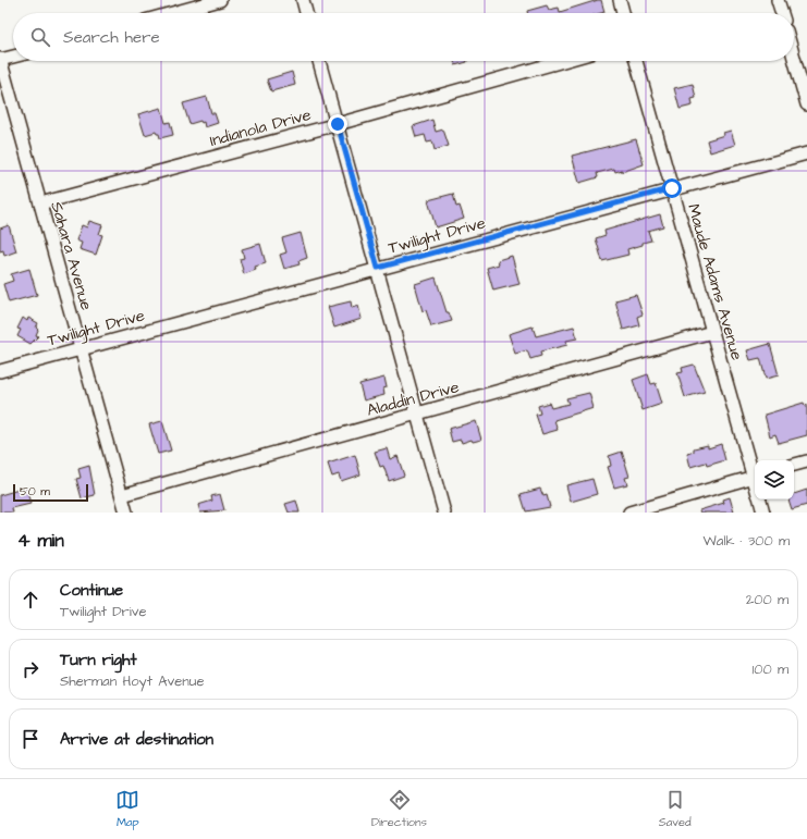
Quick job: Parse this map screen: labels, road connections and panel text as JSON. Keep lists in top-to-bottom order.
{
  "streets": {
    "street": [
      "Indianola Drive",
      "Twilight Drive",
      "Sahara Avenue",
      "Maude Adams Avenue",
      "Aladdin Drive"
    ]
  },
  "crossings": [
    ["Indianola Drive", "Sahara Avenue"],
    ["Twilight Drive", "Sahara Avenue"],
    ["Twilight Drive", "Maude Adams Avenue"],
    ["Sahara Avenue", "Aladdin Drive"],
    ["Maude Adams Avenue", "Aladdin Drive"]
  ],
  "scale_bar": "50 m",
  "page": {
    "search": "Search here",
    "scale": "50 m",
    "heading": ["4 min", "Walk · 300 m"],
    "list": [
      ["Continue", "Twilight Drive", "200 m"],
      ["Turn right", "Sherman Hoyt Avenue", "100 m"],
      "Arrive at destination"
    ],
    "nav": ["Map", "Directions", "Saved"]
  }
}
